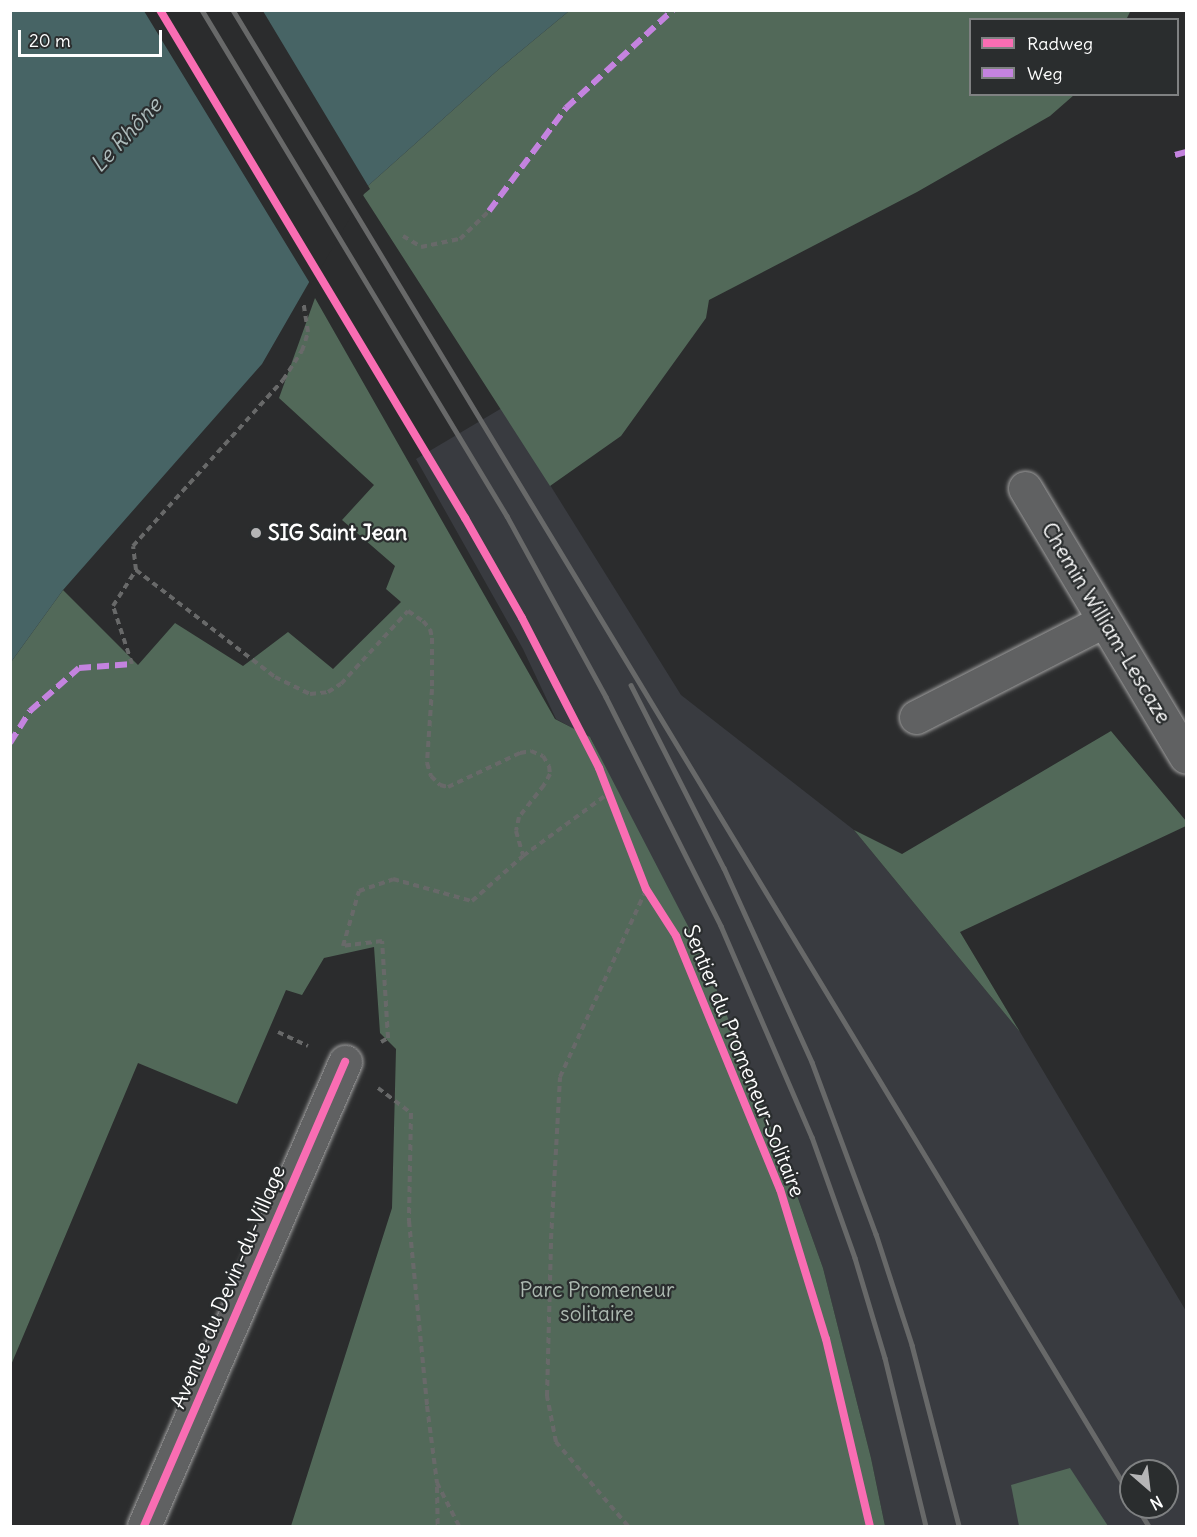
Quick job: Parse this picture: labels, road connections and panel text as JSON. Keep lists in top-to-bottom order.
{
  "streets": {
    "street": ["Chemin William-Lescaze", "Avenue du Devin-du-Village"],
    "cycle path": ["Sentier du Promeneur-Solitaire"]
  },
  "water": ["Le Rhône"],
  "parks": ["Parc Promeneur solitaire"],
  "places": ["SIG Saint Jean"],
  "legend": ["Radweg", "Weg"],
  "scale_bar": "20 m",
  "north": "bottom right"
}
